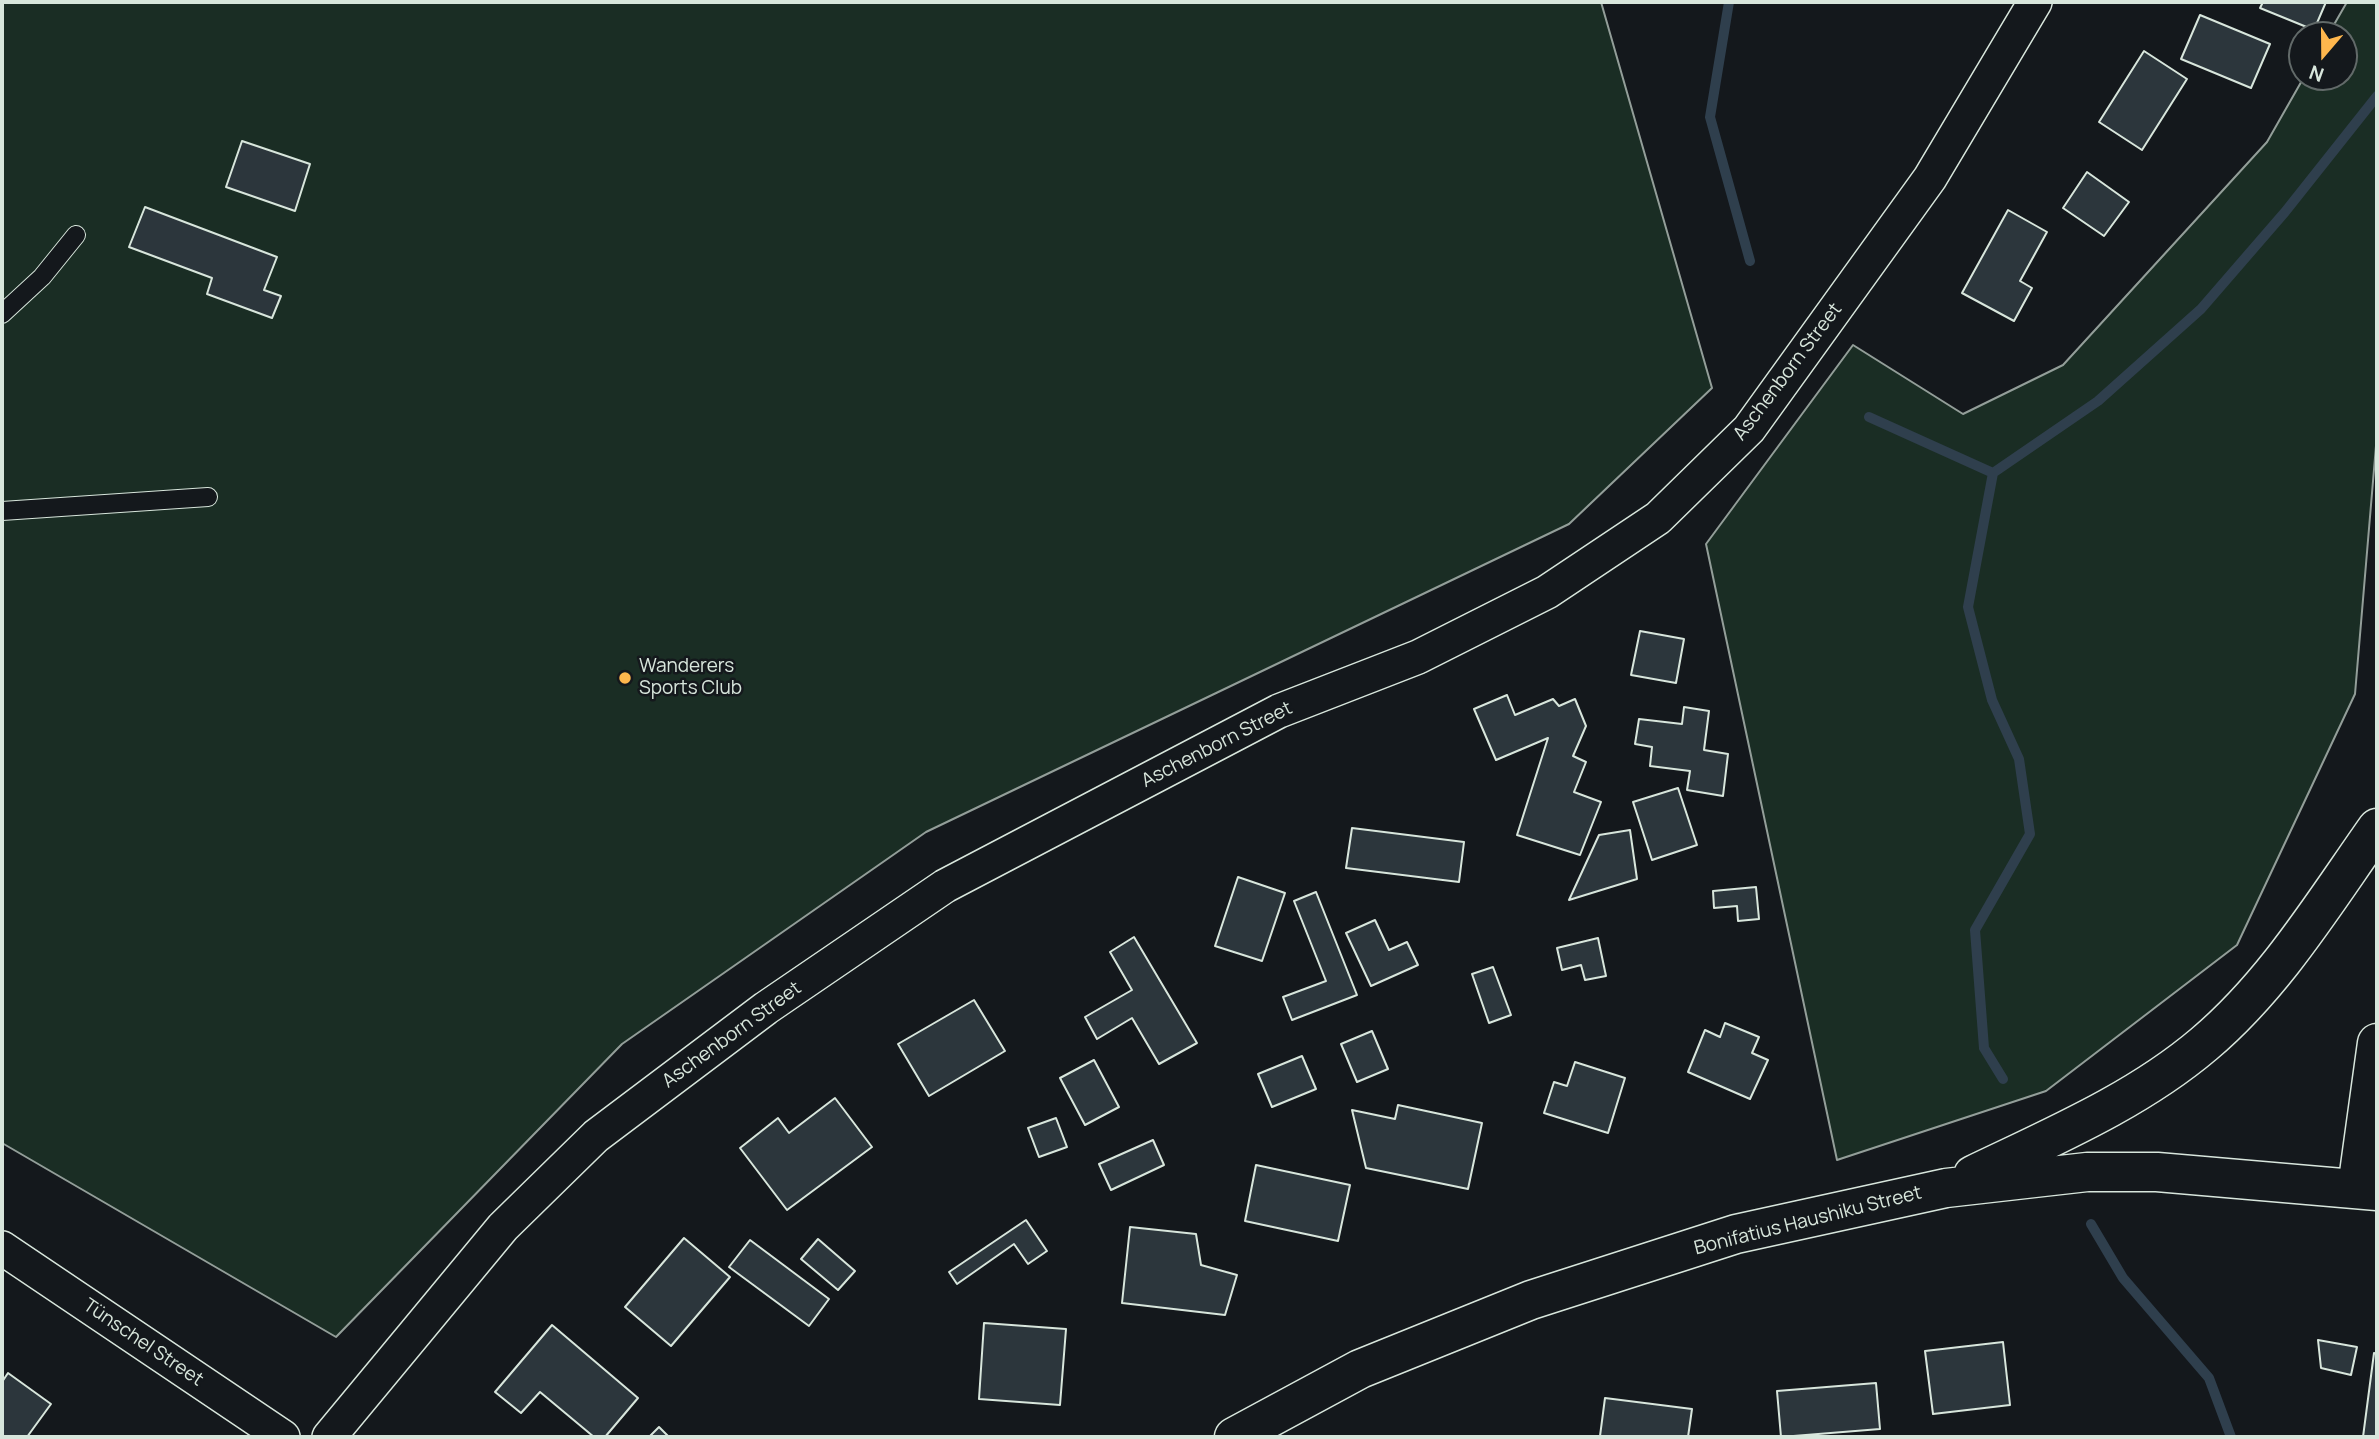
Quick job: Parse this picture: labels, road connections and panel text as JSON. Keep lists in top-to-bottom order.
{
  "streets": {
    "street": ["Aschenborn Street", "Bonifatius Haushiku Street", "Tünschel Street"]
  },
  "places": ["Wanderers Sports Club"],
  "north": "bottom"
}
